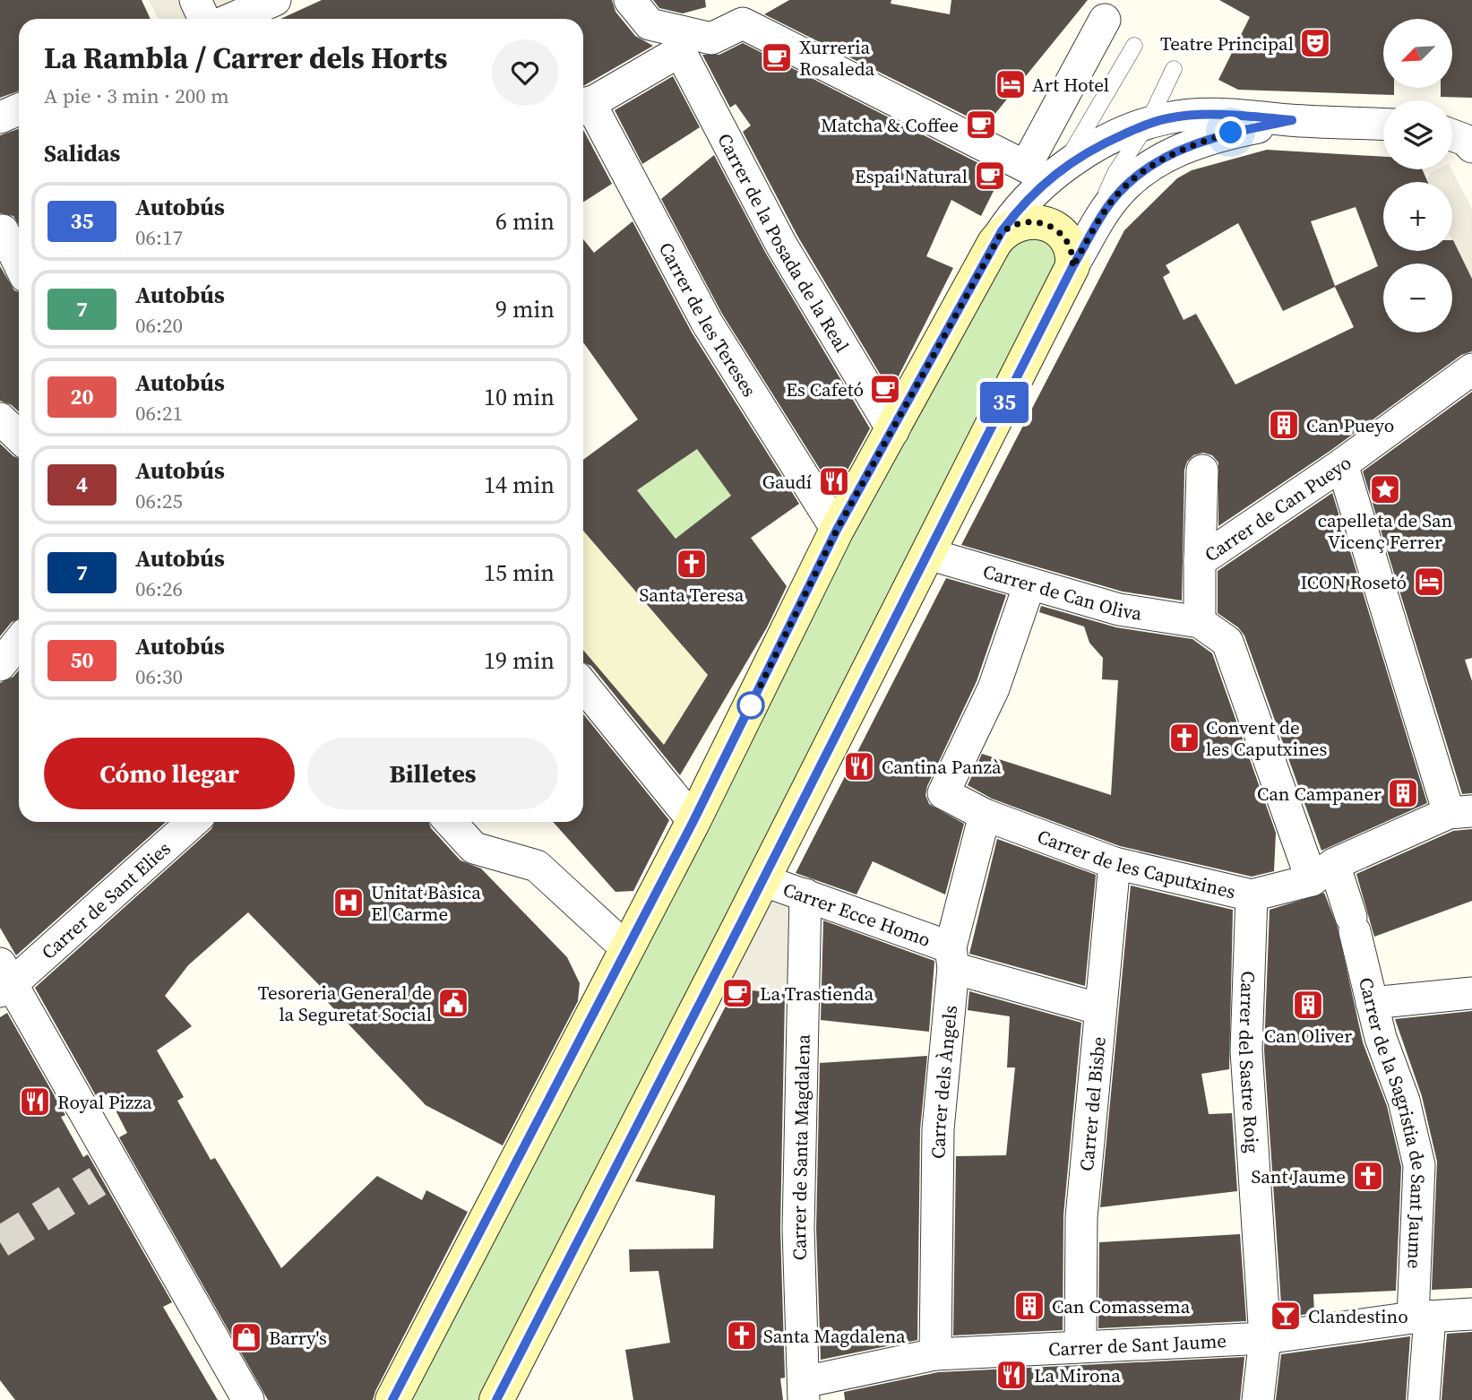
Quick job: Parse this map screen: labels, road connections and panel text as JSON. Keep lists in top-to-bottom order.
{
  "streets": {
    "street": [
      "Carrer de la Posada de la Real",
      "Carrer de les Tereses",
      "Carrer de Can Pueyo",
      "Carrer de Can Oliva",
      "Carrer de les Caputxines",
      "Carrer de Sant Elies",
      "Carrer Ecce Homo",
      "Carrer del Sastre Roig",
      "Carrer dels Àngels",
      "Carrer del Bisbe",
      "Carrer de la Sagristia de Sant Jaume",
      "Carrer de Santa Magdalena",
      "Carrer de Sant Jaume"
    ]
  },
  "crossings": [
    ["Carrer de la Posada de la Real", "Carrer de les Tereses"],
    ["Carrer de Can Pueyo", "Carrer de Can Oliva"],
    ["Carrer de Can Pueyo", "Carrer de la Sagristia de Sant Jaume"],
    ["Carrer de Can Oliva", "Carrer de les Caputxines"],
    ["Carrer de Can Oliva", "Carrer de la Sagristia de Sant Jaume"],
    ["Carrer de les Caputxines", "Carrer del Sastre Roig"],
    ["Carrer de les Caputxines", "Carrer dels Àngels"],
    ["Carrer de les Caputxines", "Carrer del Bisbe"],
    ["Carrer de les Caputxines", "Carrer de la Sagristia de Sant Jaume"],
    ["Carrer Ecce Homo", "Carrer dels Àngels"],
    ["Carrer Ecce Homo", "Carrer del Bisbe"],
    ["Carrer Ecce Homo", "Carrer de Santa Magdalena"],
    ["Carrer del Sastre Roig", "Carrer de Sant Jaume"],
    ["Carrer dels Àngels", "Carrer de Sant Jaume"],
    ["Carrer del Bisbe", "Carrer de Sant Jaume"],
    ["Carrer de la Sagristia de Sant Jaume", "Carrer de Sant Jaume"],
    ["Carrer de Santa Magdalena", "Carrer de Sant Jaume"]
  ],
  "places": {
    "theatre": ["Teatre Principal"],
    "cafe": [
      "Xurreria Rosaleda",
      "Matcha & Coffee",
      "Espai Natural",
      "Es Cafetó",
      "La Trastienda"
    ],
    "hotel": ["Art Hotel", "ICON Rosetó"],
    "building": [
      "Can Pueyo",
      "Can Campaner",
      "Can Oliver",
      "Can Comassema"
    ],
    "restaurant": [
      "Gaudí",
      "Cantina Panzà",
      "Royal Pizza",
      "La Mirona"
    ],
    "place": ["capelleta de San Vicenç Ferrer"],
    "church": [
      "Santa Teresa",
      "Convent de les Caputxines",
      "Sant Jaume",
      "Santa Magdalena"
    ],
    "hospital": ["Unitat Bàsica El Carme"],
    "public building": ["Tesoreria General de la Seguretat Social"],
    "bar": ["Clandestino"],
    "shop": ["Barry's"]
  },
  "lines": ["bus line 35"],
  "north": "bottom left",
  "page": {
    "on_map": "35",
    "map_buttons": ["+", "−"],
    "heading": [
      ["La Rambla / Carrer dels Horts", "A pie · 3 min · 200 m"],
      "Salidas"
    ],
    "list": [
      {
        "mark": "35",
        "name": "Autobús",
        "note": "06:17",
        "value": "6 min"
      },
      {
        "mark": "7",
        "name": "Autobús",
        "note": "06:20",
        "value": "9 min"
      },
      {
        "mark": "20",
        "name": "Autobús",
        "note": "06:21",
        "value": "10 min"
      },
      {
        "mark": "4",
        "name": "Autobús",
        "note": "06:25",
        "value": "14 min"
      },
      {
        "mark": "7",
        "name": "Autobús",
        "note": "06:26",
        "value": "15 min"
      },
      {
        "mark": "50",
        "name": "Autobús",
        "note": "06:30",
        "value": "19 min"
      }
    ],
    "buttons": ["Cómo llegar", "Billetes"]
  }
}
